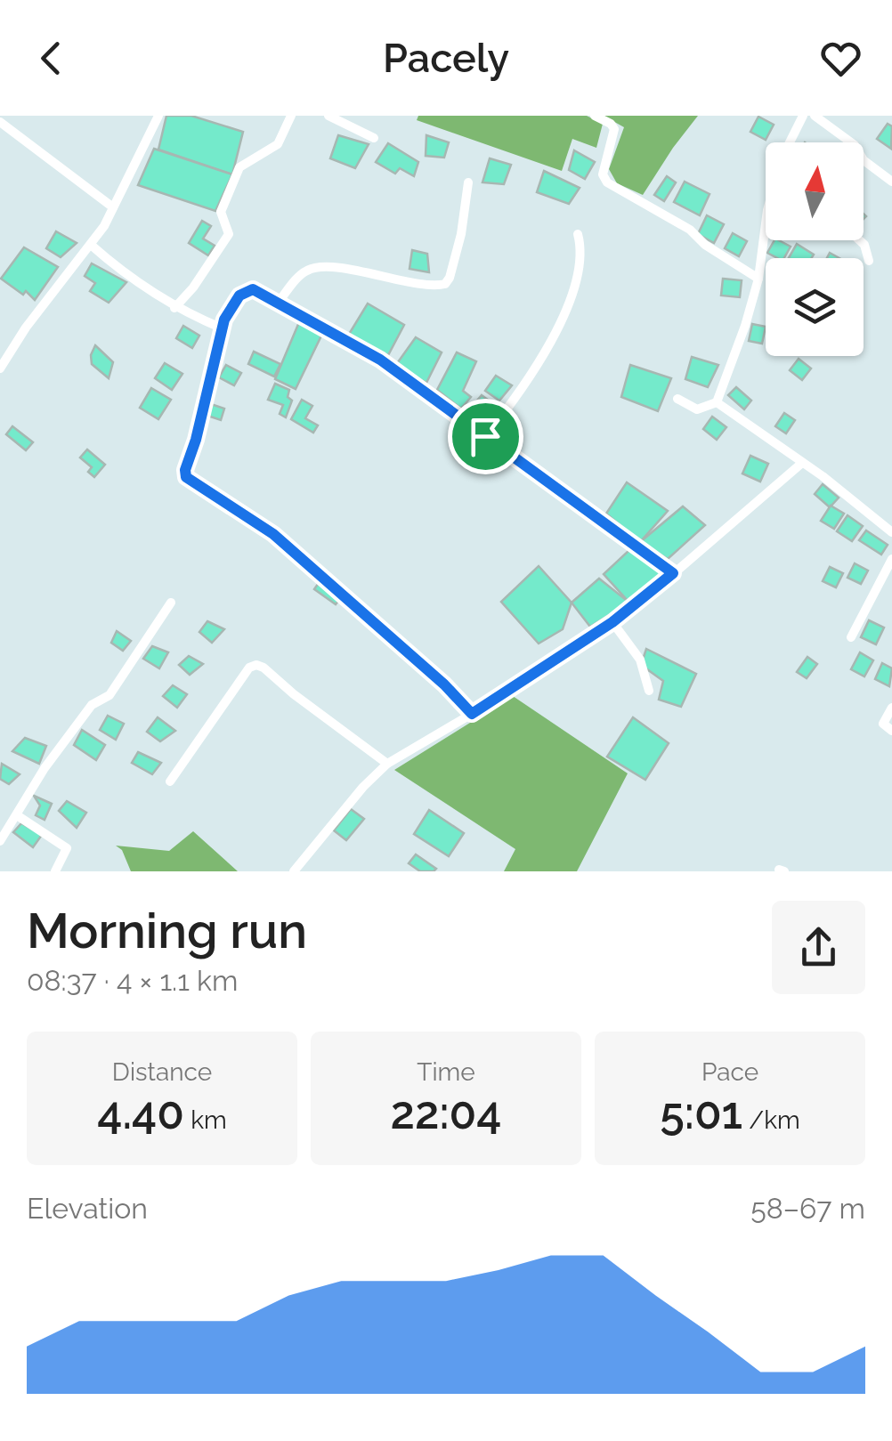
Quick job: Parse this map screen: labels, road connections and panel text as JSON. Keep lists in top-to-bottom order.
{
  "north": "top",
  "page": {
    "header": "Pacely",
    "heading": ["Morning run", "08:37 · 4 × 1.1 km"],
    "stats": [
      ["Distance", "4.40 km"],
      ["Time", "22:04"],
      ["Pace", "5:01 /km"]
    ],
    "chart": ["Elevation", "58–67 m"]
  }
}
